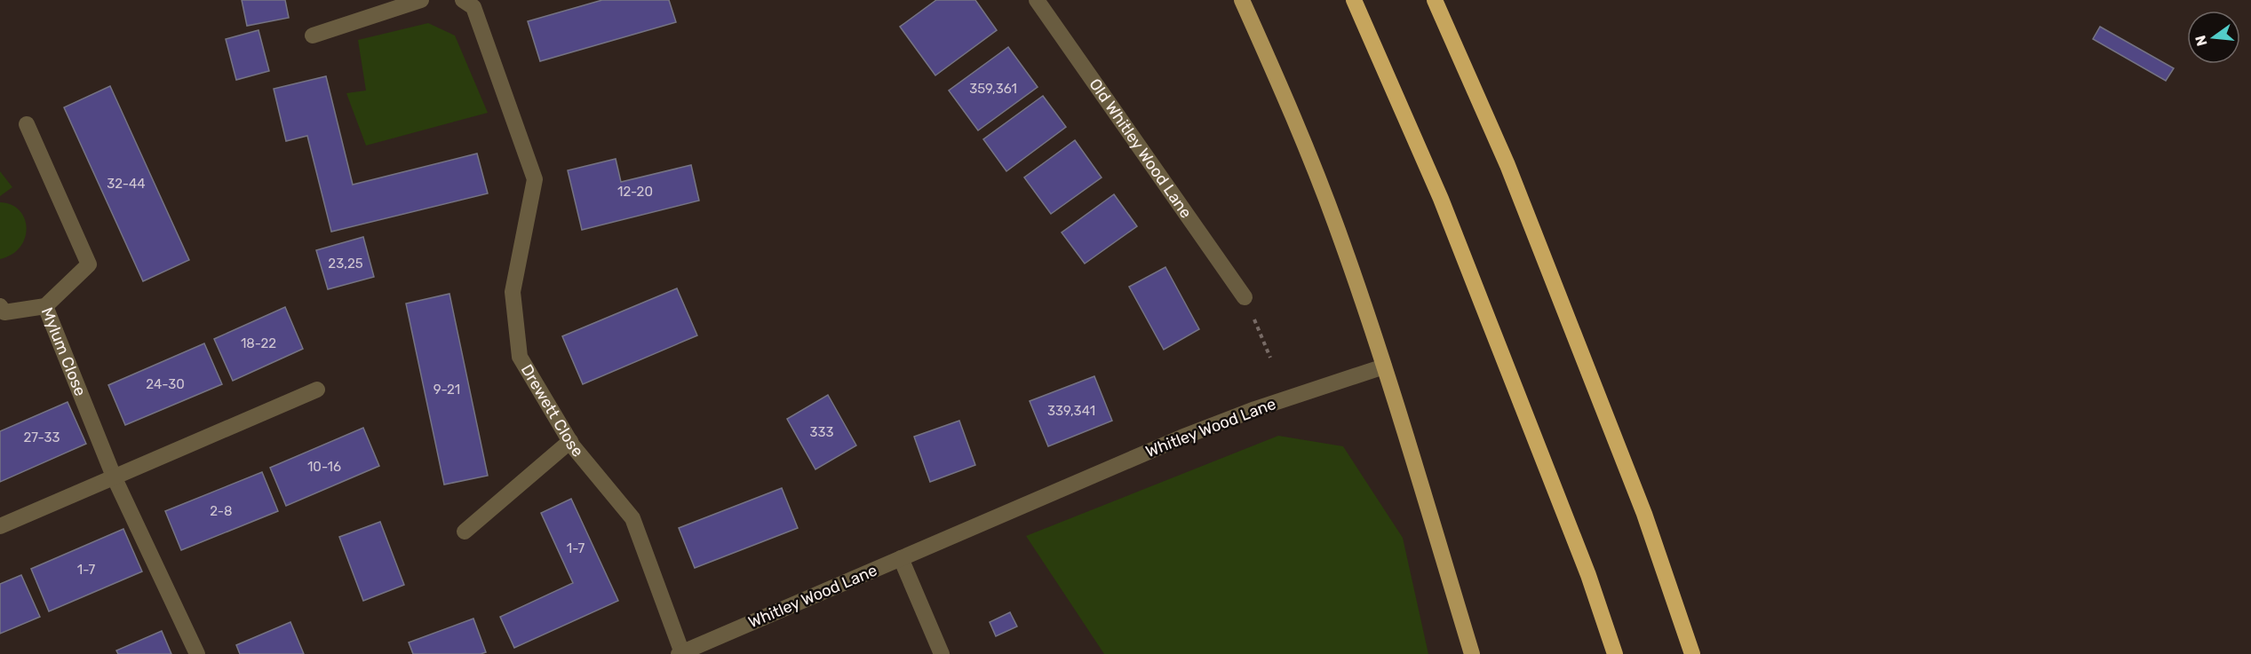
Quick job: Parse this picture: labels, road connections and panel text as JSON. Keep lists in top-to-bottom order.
{
  "streets": {
    "street": [
      "Old Whitley Wood Lane",
      "Mylum Close",
      "Drewett Close",
      "Whitley Wood Lane"
    ]
  },
  "crossings": [
    ["Drewett Close", "Whitley Wood Lane"]
  ],
  "house_numbers": [
    "359,361",
    "32-44",
    "12-20",
    "23,25",
    "18-22",
    "24-30",
    "9-21",
    "339,341",
    "333",
    "27-33",
    "10-16",
    "2-8",
    "1-7",
    "1-7"
  ],
  "north": "left"
}
